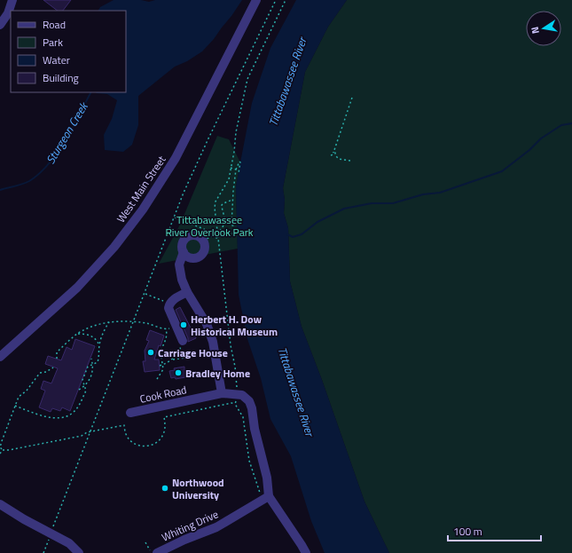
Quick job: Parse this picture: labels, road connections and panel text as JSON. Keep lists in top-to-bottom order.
{
  "streets": {
    "street": ["West Main Street", "Cook Road", "Whiting Drive"]
  },
  "water": ["Tittabawassee River", "Sturgeon Creek"],
  "parks": ["Tittabawassee River Overlook Park"],
  "places": [
    "Herbert H. Dow Historical Museum",
    "Carriage House",
    "Bradley Home",
    "Northwood University"
  ],
  "legend": [
    "Road",
    "Park",
    "Water",
    "Building"
  ],
  "scale_bar": "100 m",
  "north": "left"
}
